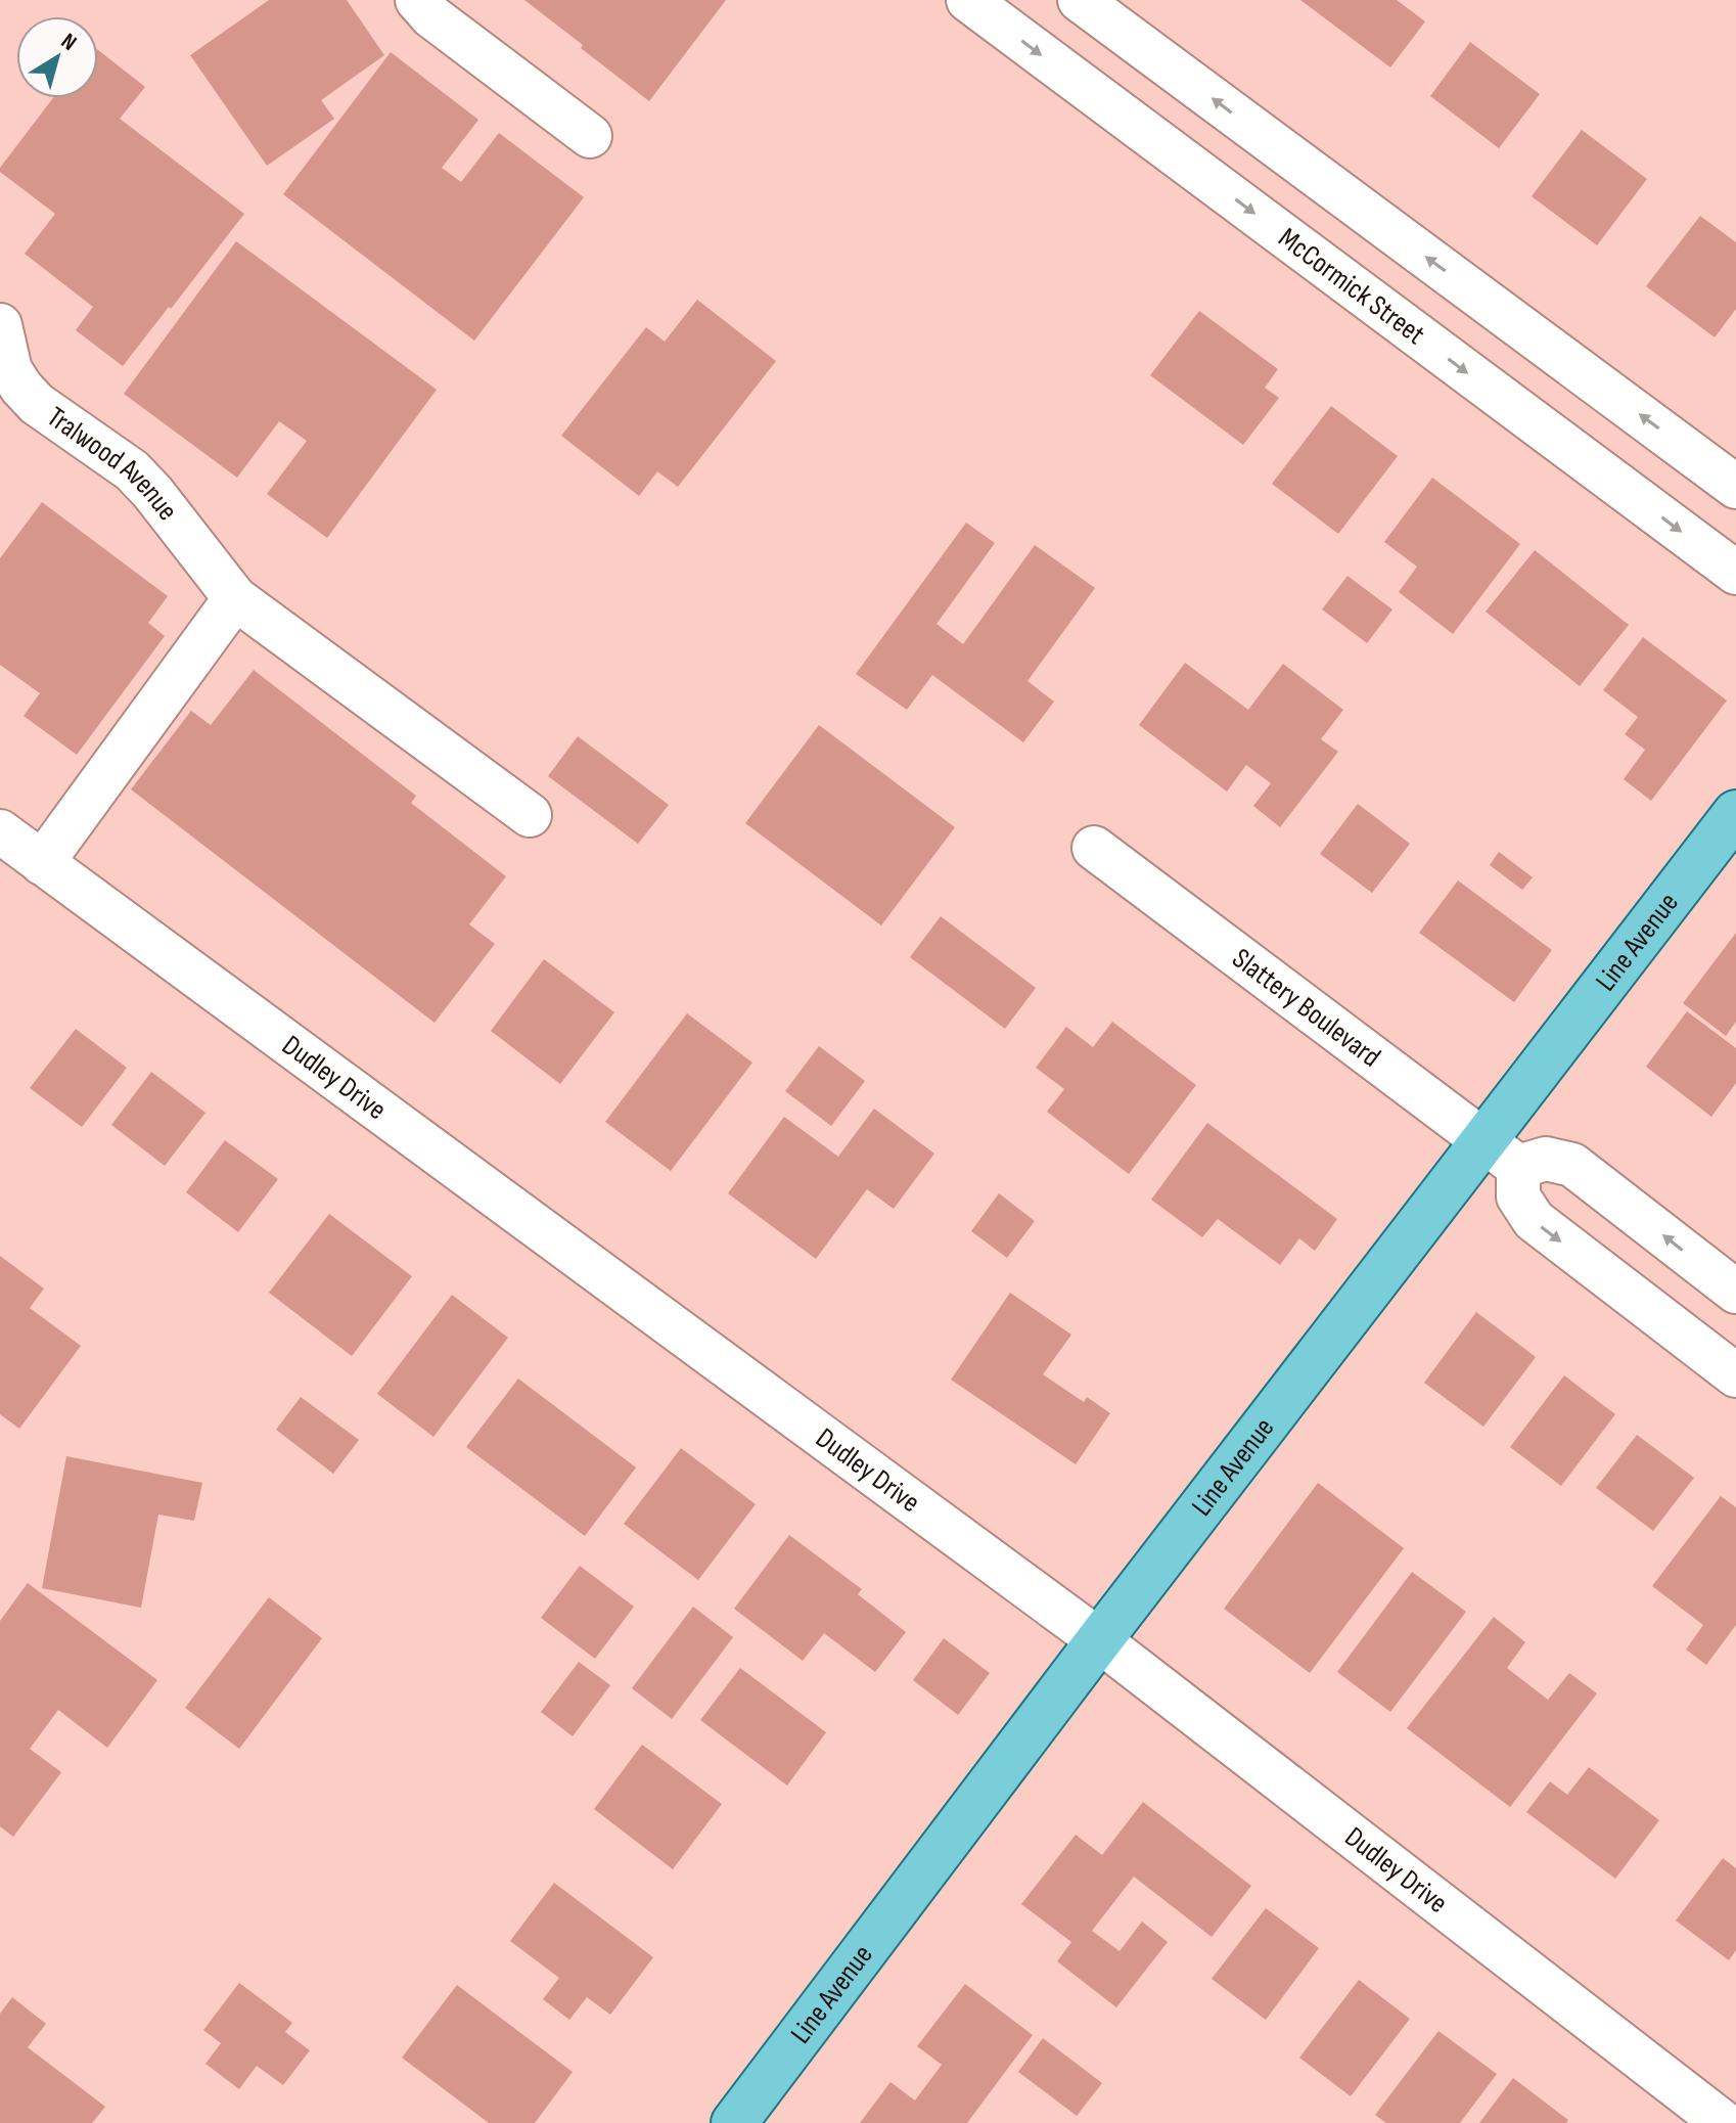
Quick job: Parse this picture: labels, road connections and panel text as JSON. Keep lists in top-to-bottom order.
{
  "streets": {
    "main road": ["Line Avenue"],
    "street": [
      "McCormick Street",
      "Tralwood Avenue",
      "Slattery Boulevard",
      "Dudley Drive"
    ]
  },
  "crossings": [
    ["Line Avenue", "Slattery Boulevard"],
    ["Line Avenue", "Dudley Drive"]
  ],
  "north": "top right"
}
